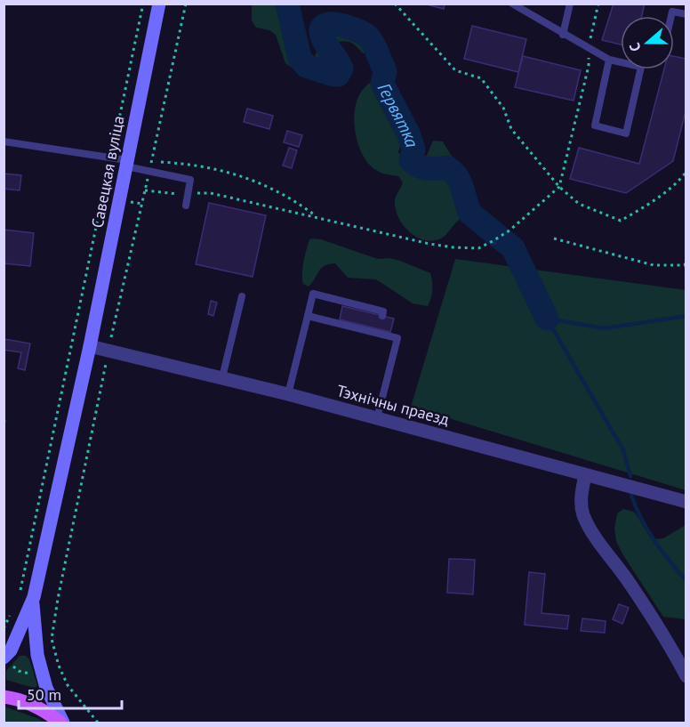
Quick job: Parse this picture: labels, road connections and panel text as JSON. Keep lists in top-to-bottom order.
{
  "streets": {
    "main road": ["Савецкая вуліца"],
    "street": ["Тэхнічны праезд"]
  },
  "crossings": [
    ["Савецкая вуліца", "Тэхнічны праезд"]
  ],
  "water": ["Гервятка"],
  "scale_bar": "50 m",
  "north": "left"
}
